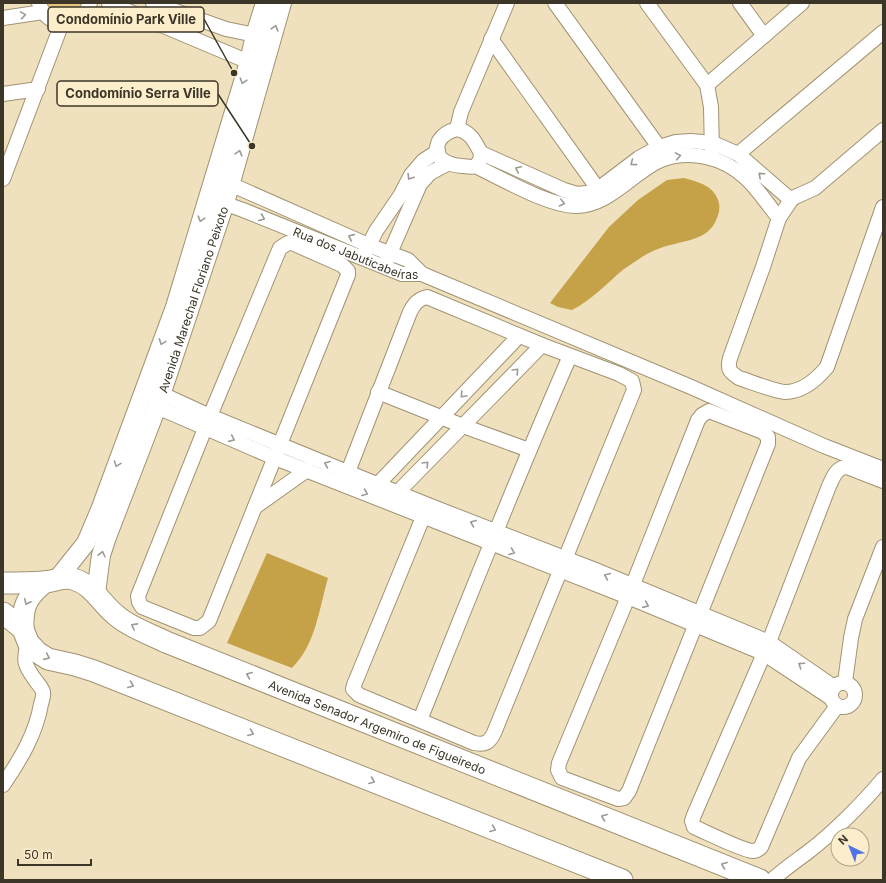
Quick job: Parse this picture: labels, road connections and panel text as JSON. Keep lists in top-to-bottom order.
{
  "streets": {
    "highway": ["Avenida Senador Argemiro de Figueiredo"],
    "main road": ["Avenida Marechal Floriano Peixoto"],
    "street": ["Rua dos Jabuticabeiras"]
  },
  "crossings": [
    ["Rua dos Jabuticabeiras", "Avenida Marechal Floriano Peixoto"],
    ["Avenida Marechal Floriano Peixoto", "Avenida Senador Argemiro de Figueiredo"]
  ],
  "places": ["Condomínio Park Ville", "Condomínio Serra Ville"],
  "scale_bar": "50 m",
  "north": "top left"
}
